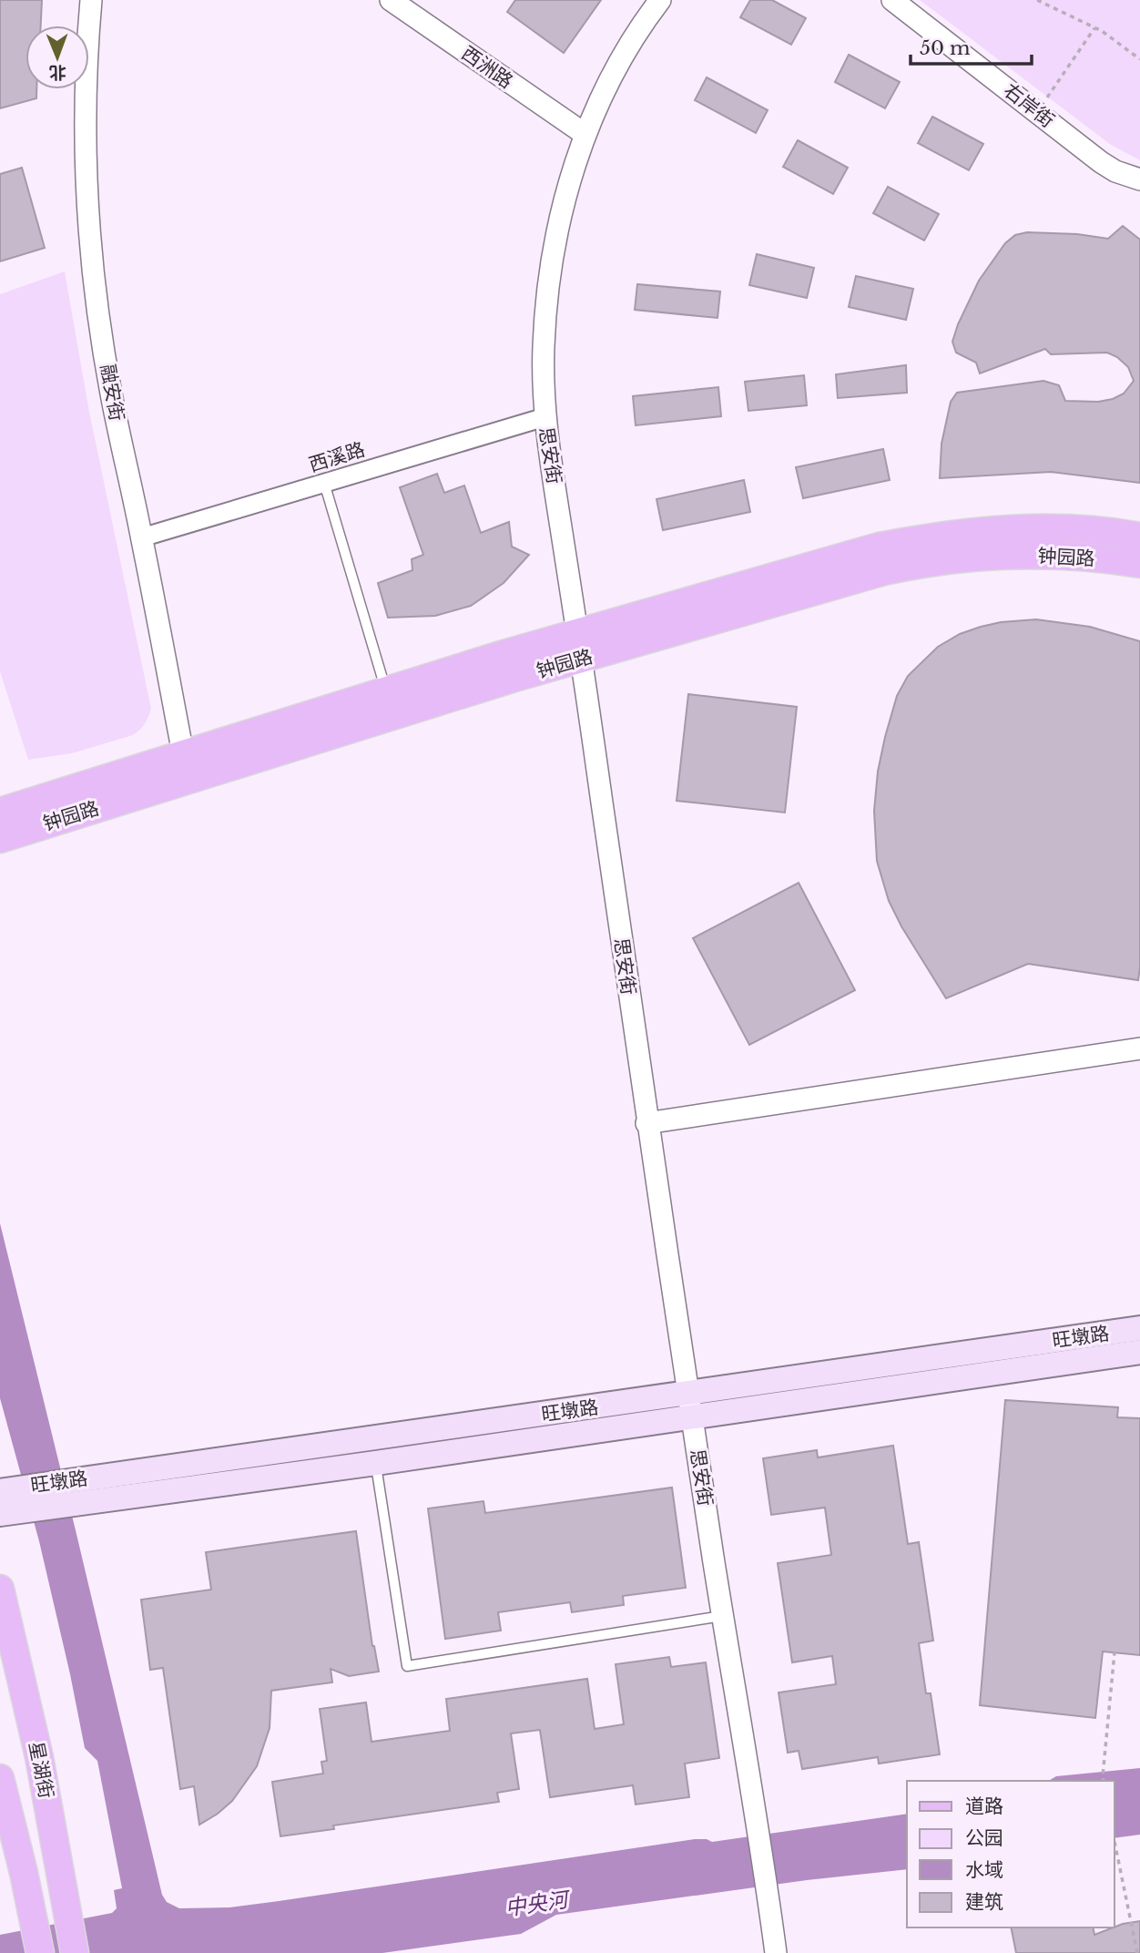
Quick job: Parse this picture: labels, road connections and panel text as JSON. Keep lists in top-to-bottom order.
{
  "streets": {
    "main road": ["钟园路", "旺墩路", "星湖街"],
    "street": [
      "西洲路",
      "右岸街",
      "融安街",
      "思安街",
      "西溪路"
    ]
  },
  "crossings": [
    ["西洲路", "思安街"],
    ["融安街", "西溪路"],
    ["融安街", "钟园路"],
    ["思安街", "西溪路"],
    ["思安街", "钟园路"],
    ["思安街", "旺墩路"]
  ],
  "water": ["中央河"],
  "legend": [
    "道路",
    "公园",
    "水域",
    "建筑"
  ],
  "scale_bar": "50 m",
  "north": "bottom"
}
